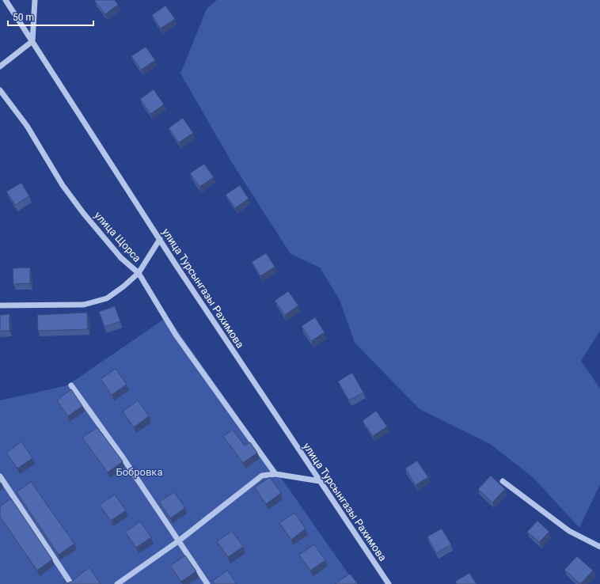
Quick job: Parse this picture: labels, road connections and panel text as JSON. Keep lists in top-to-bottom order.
{
  "streets": {
    "street": ["улица Щорса", "улица Турсынгазы Рахимова"]
  },
  "parks": ["Бобровка"],
  "scale_bar": "50 m"
}
